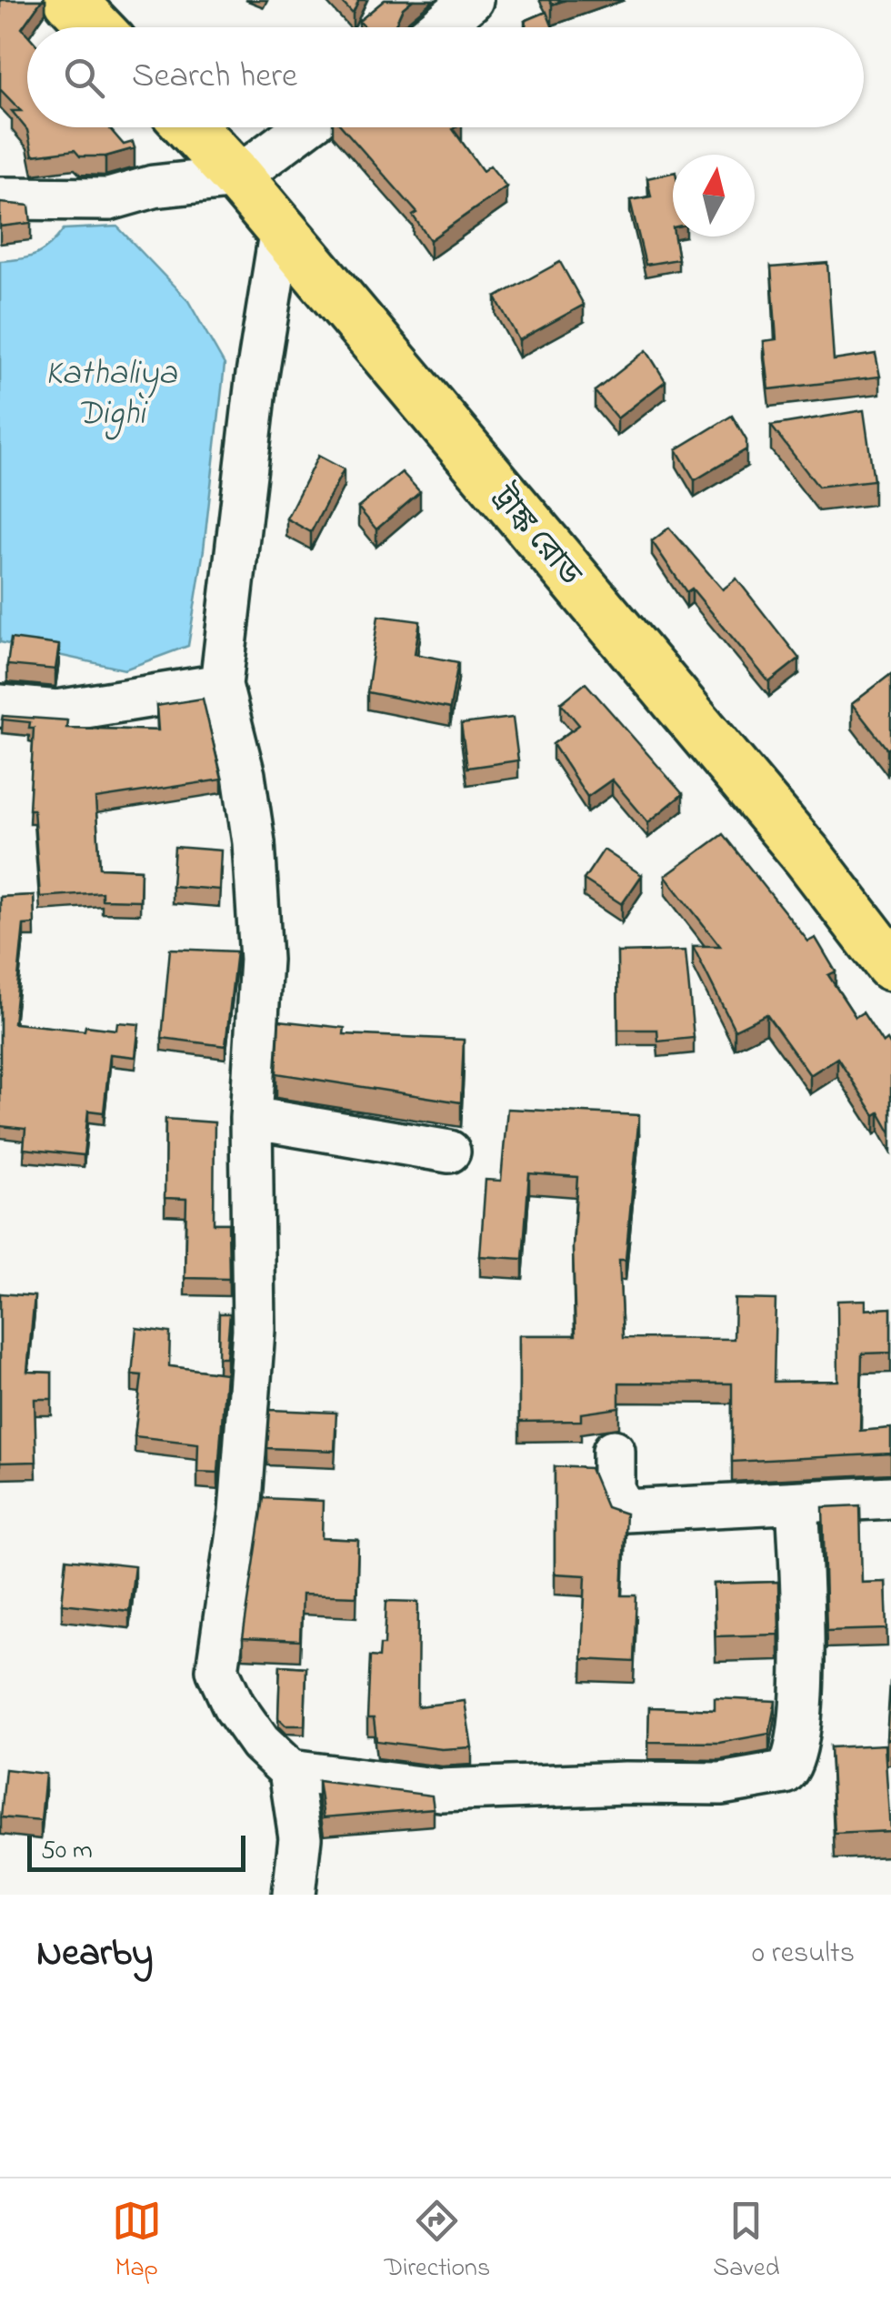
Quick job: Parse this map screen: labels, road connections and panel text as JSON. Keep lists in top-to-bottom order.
{
  "streets": {
    "main road": ["ট্রাঙ্ক রোড"]
  },
  "water": ["Kathaliya Dighi"],
  "scale_bar": "50 m",
  "north": "top",
  "page": {
    "search": "Search here",
    "scale": "50 m",
    "heading": ["Nearby", "0 results"],
    "nav": ["Map", "Directions", "Saved"]
  }
}
